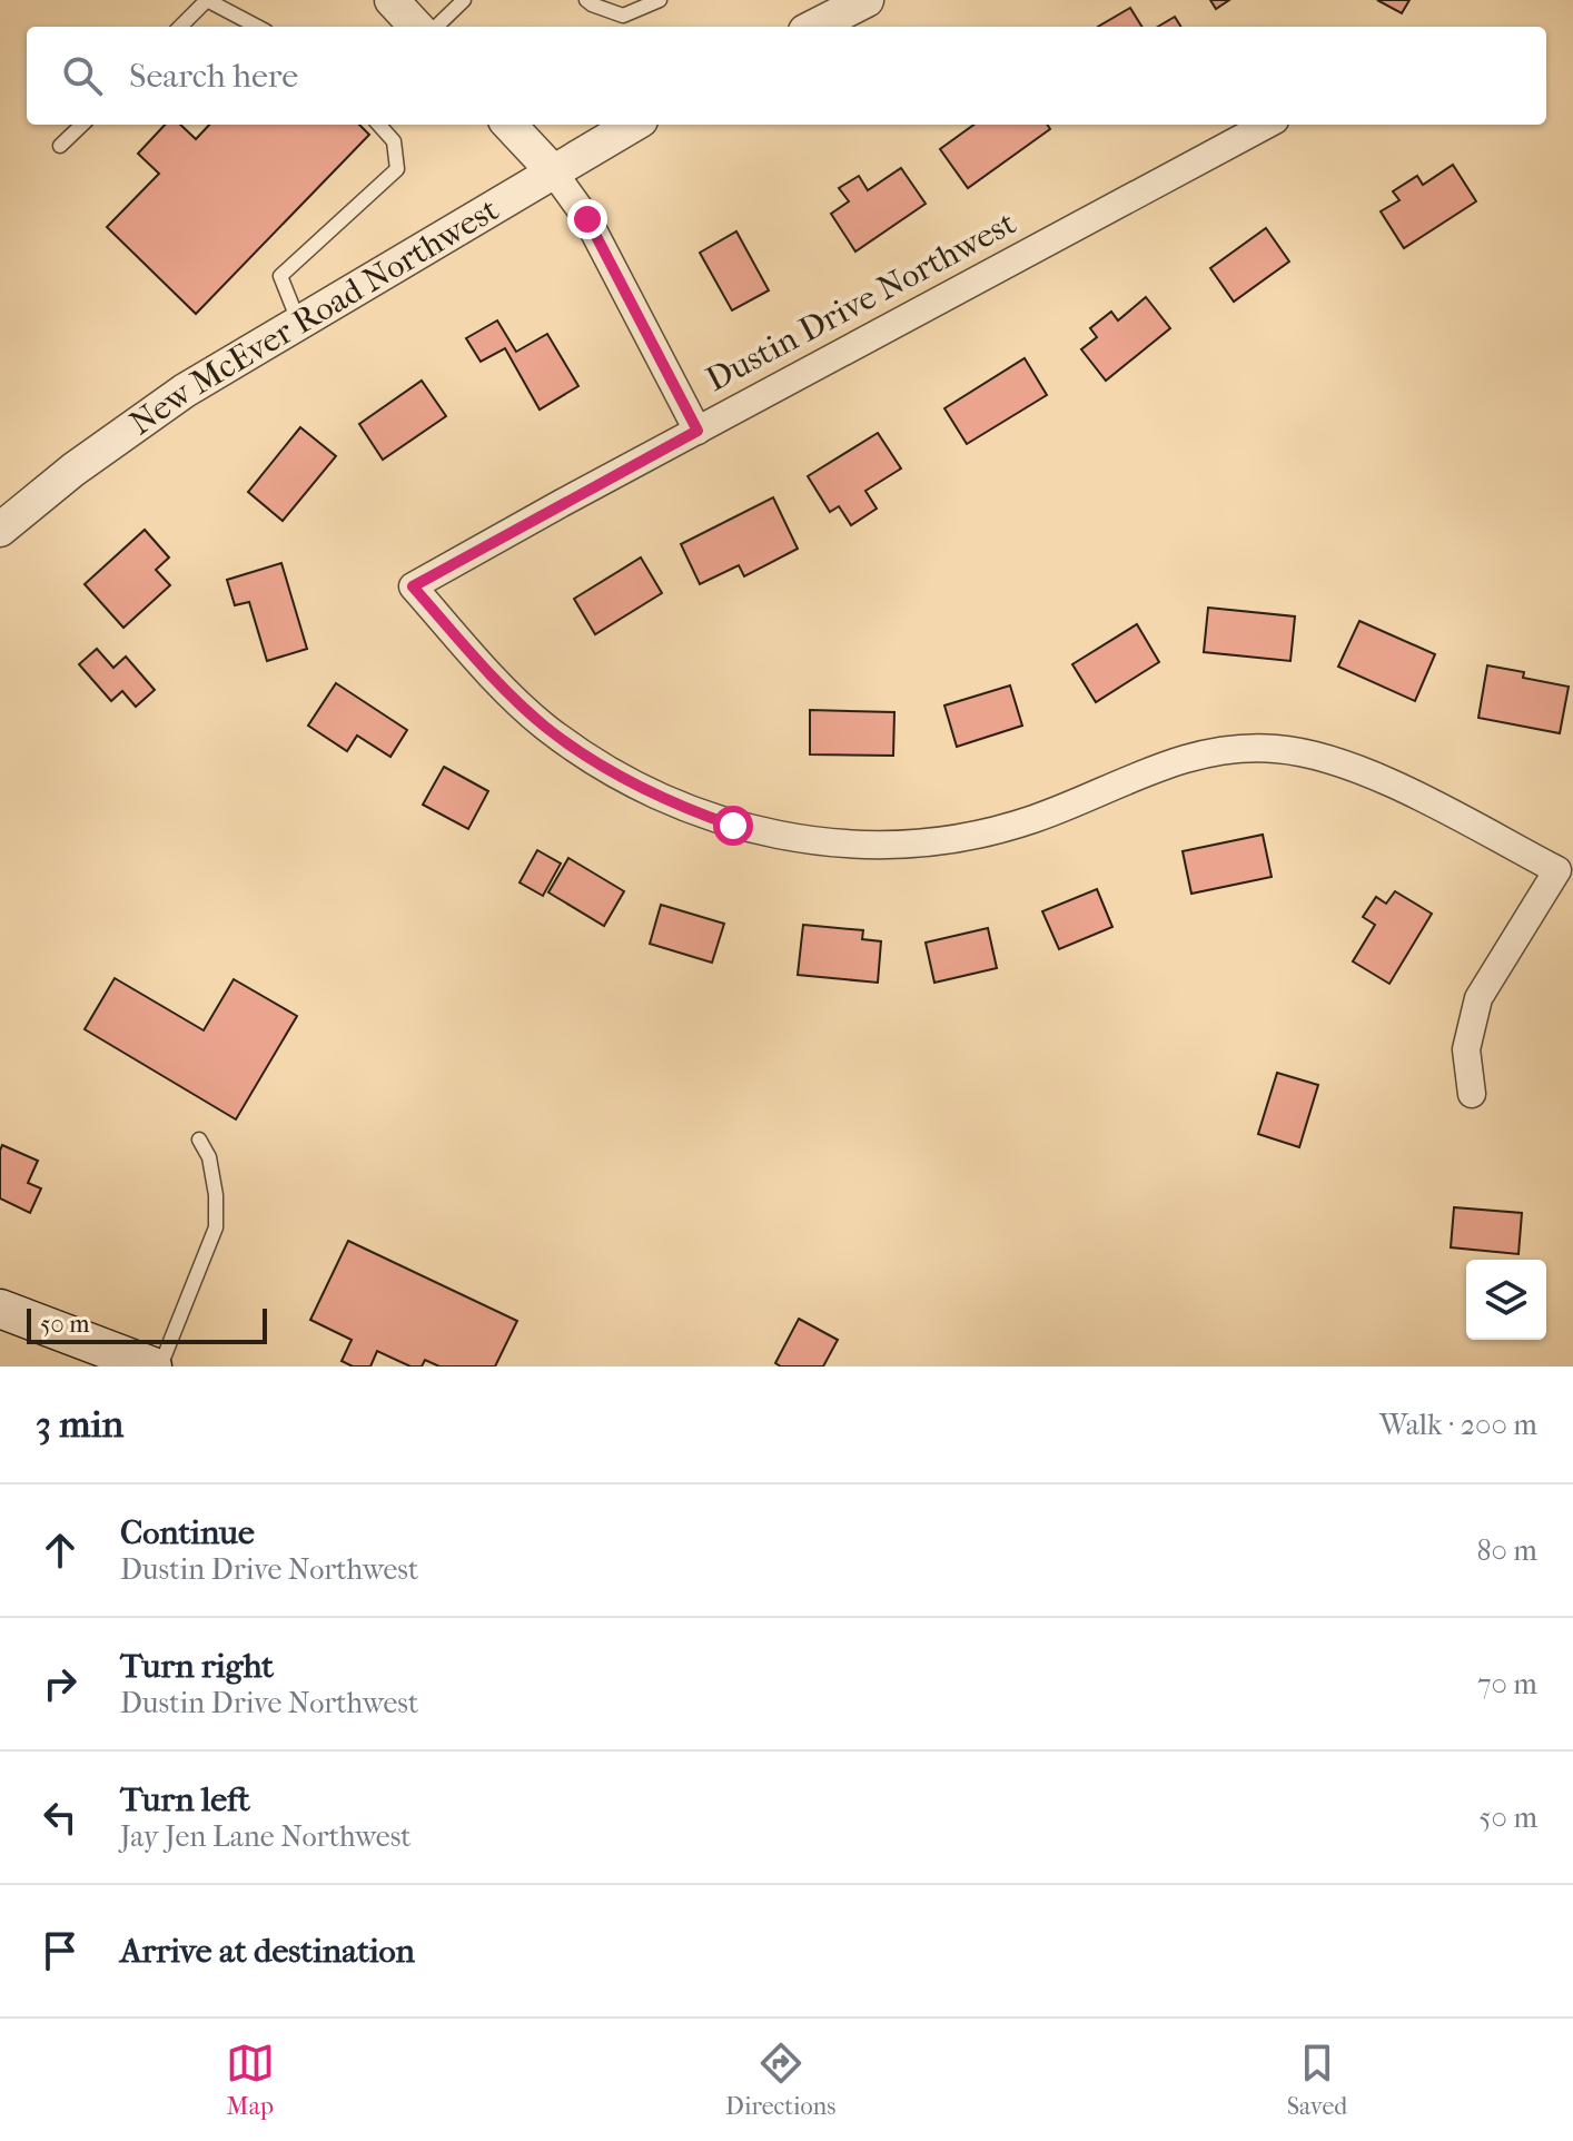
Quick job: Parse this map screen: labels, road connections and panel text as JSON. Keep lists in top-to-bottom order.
{
  "streets": {
    "street": ["Dustin Drive Northwest", "New McEver Road Northwest"]
  },
  "scale_bar": "50 m",
  "page": {
    "search": "Search here",
    "scale": "50 m",
    "heading": ["3 min", "Walk · 200 m"],
    "list": [
      ["Continue", "Dustin Drive Northwest", "80 m"],
      ["Turn right", "Dustin Drive Northwest", "70 m"],
      ["Turn left", "Jay Jen Lane Northwest", "50 m"],
      "Arrive at destination"
    ],
    "nav": ["Map", "Directions", "Saved"]
  }
}
